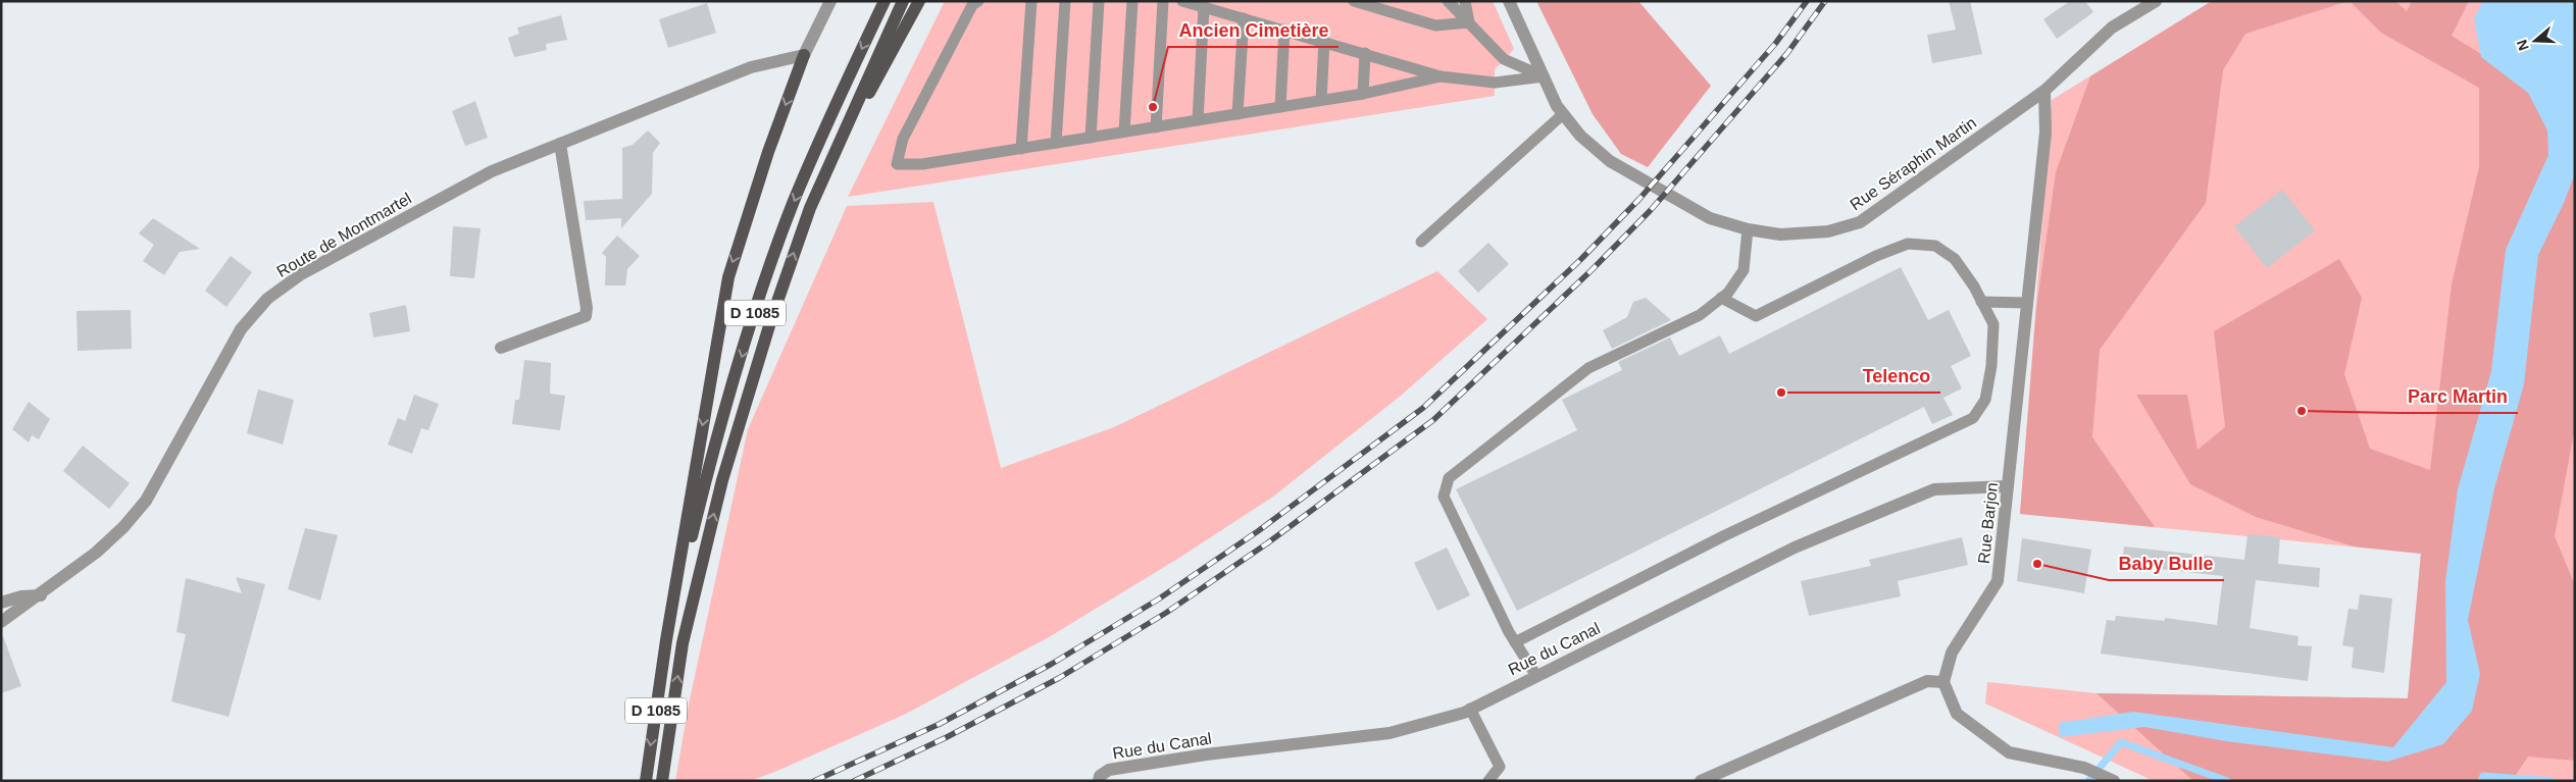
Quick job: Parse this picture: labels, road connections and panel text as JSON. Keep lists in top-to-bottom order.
{
  "streets": {
    "main road": ["D 1085"],
    "street": [
      "Rue Séraphin Martin",
      "Route de Montmartel",
      "Rue Barjon",
      "Rue du Canal"
    ]
  },
  "crossings": [
    ["Rue Séraphin Martin", "Rue Barjon"],
    ["Rue Barjon", "Rue du Canal"]
  ],
  "places": [
    "Ancien Cimetière",
    "Telenco",
    "Parc Martin",
    "Baby Bulle"
  ],
  "north": "left"
}
